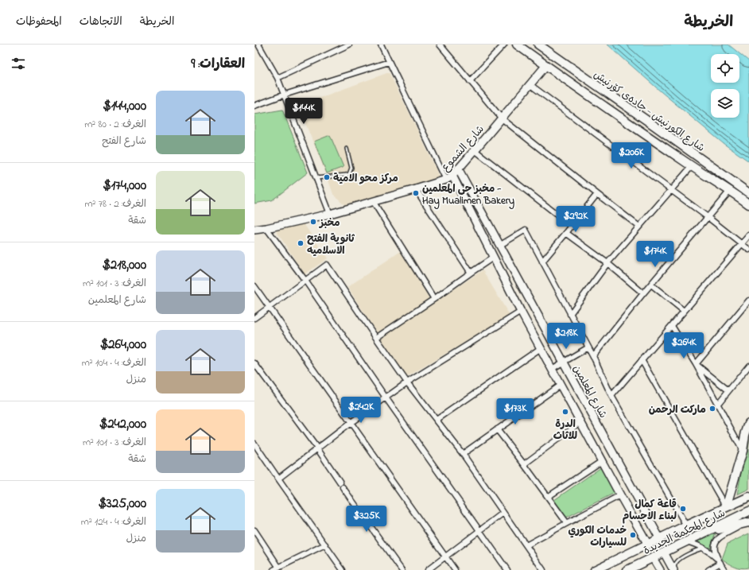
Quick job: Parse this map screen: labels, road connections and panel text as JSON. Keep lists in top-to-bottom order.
{
  "streets": {
    "main road": ["شارع الكورنيش - جادەی کۆرنیش", "شارع المحكمة الجديدة"],
    "street": ["شارع الشموع", "شارع المعلمين"]
  },
  "crossings": [
    ["شارع الكورنيش - جادەی کۆرنیش", "شارع الشموع"],
    ["شارع الشموع", "شارع المعلمين"],
    ["شارع المعلمين", "شارع المحكمة الجديدة"]
  ],
  "places": [
    "مركز محو الامية",
    "مخبز حي المعلمين - Hay Mualimen Bakery",
    "مخبز",
    "ثانوية الفتح الاسلاميه",
    "ماركت الرحمن",
    "الدرة للاثاث",
    "قاعة كمال لبناء الاجسام",
    "خدمات الكوري للسيارات"
  ],
  "page": {
    "header": "الخريطة",
    "nav": ["الخريطة", "الاتجاهات", "المحفوظات"],
    "heading": "العقارات: 9",
    "list": [
      {
        "name": "$144,000",
        "note": "الغرف: 2 · 80 m² · شارع الفتح"
      },
      {
        "name": "$174,000",
        "note": "الغرف: 2 · 78 m² · شقة"
      },
      {
        "name": "$218,000",
        "note": "الغرف: 3 · 101 m² · شارع المعلمين"
      },
      {
        "name": "$264,000",
        "note": "الغرف: 4 · 104 m² · منزل"
      },
      {
        "name": "$242,000",
        "note": "الغرف: 3 · 101 m² · شقة"
      },
      {
        "name": "$325,000",
        "note": "الغرف: 4 · 124 m² · منزل"
      }
    ],
    "price": [
      "$144K",
      "$206K",
      "$292K",
      "$174K",
      "$218K",
      "$264K",
      "$242K",
      "$173K",
      "$325K"
    ]
  }
}
